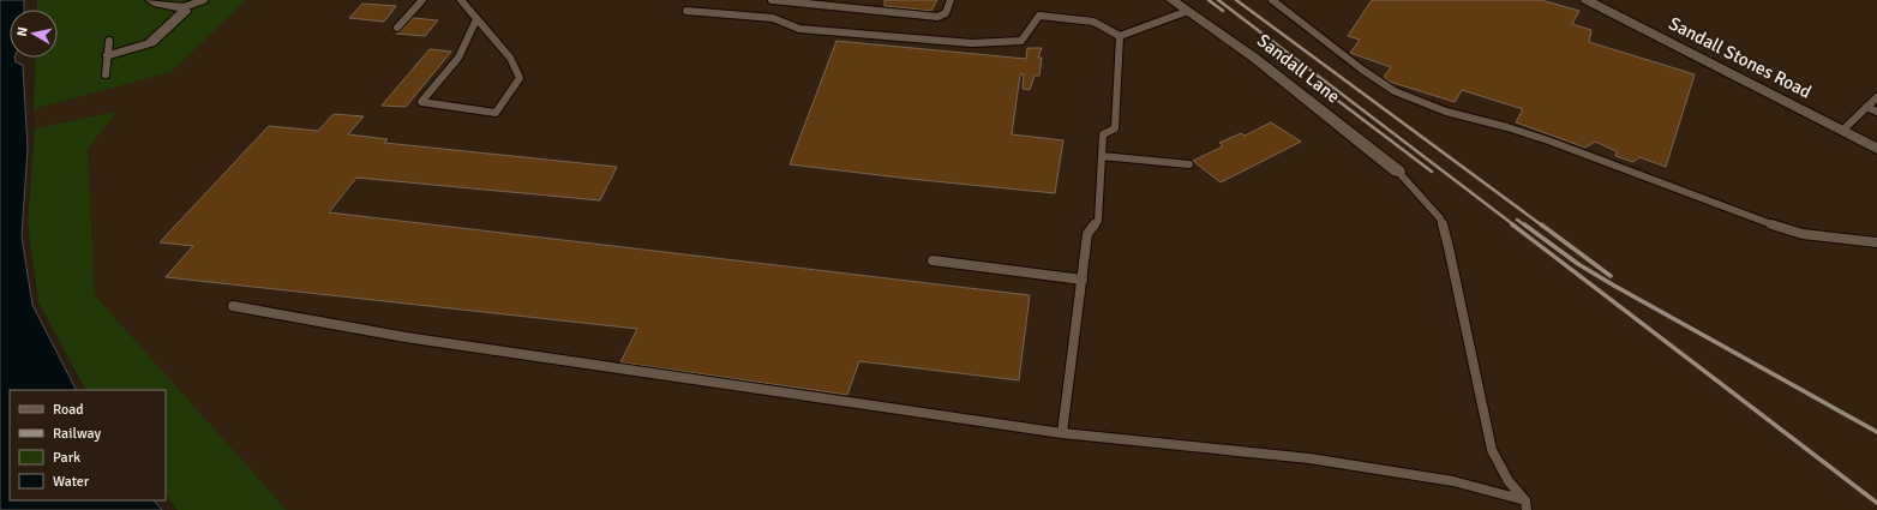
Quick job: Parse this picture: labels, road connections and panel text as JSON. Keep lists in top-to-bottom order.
{
  "streets": {
    "street": ["Sandall Stones Road", "Sandall Lane"]
  },
  "legend": [
    "Road",
    "Railway",
    "Park",
    "Water"
  ],
  "north": "left"
}
